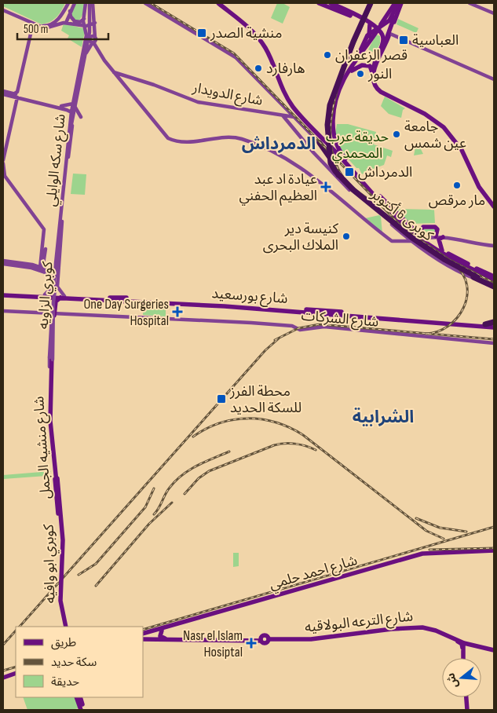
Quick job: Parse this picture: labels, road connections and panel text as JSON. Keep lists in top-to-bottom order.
{
  "streets": {
    "highway": ["كوبرى 6 أكتوبر"],
    "main road": [
      "شارع الدويدار",
      "شارع سكه الوايلي",
      "كوبري الزاويه",
      "شارع بورسعيد",
      "شارع الشركات",
      "شارع منشيه الجمل",
      "كوبري ابو وافيه",
      "شارع احمد حلمي",
      "شارع الترعه البولاقيه"
    ]
  },
  "crossings": [
    ["شارع الدويدار", "شارع سكه الوايلي"],
    ["شارع سكه الوايلي", "كوبري الزاويه"],
    ["كوبري الزاويه", "شارع منشيه الجمل"],
    ["شارع بورسعيد", "شارع منشيه الجمل"],
    ["شارع الشركات", "شارع منشيه الجمل"],
    ["شارع منشيه الجمل", "كوبري ابو وافيه"]
  ],
  "districts": ["الدمرداش", "الشرابية"],
  "parks": ["حديقة عرب المحمدي"],
  "places": {
    "transit": [
      "منشية الصدر",
      "العباسية",
      "الدمرداش",
      "محطة الفرز للسكة الحديد"
    ],
    "other": [
      "قصر الزعفران",
      "هارفارد",
      "النور",
      "جامعة عين شمس",
      "مار مرقص",
      "كنيسة دير الملاك البحرى"
    ],
    "health": ["عيادة اد عبد العظيم الحفني", "One Day Surgeries Hospital", "Nasr el Islam Hosiptal"]
  },
  "legend": ["طريق", "سكة حديد", "حديقة"],
  "scale_bar": "500 m",
  "north": "left"
}
